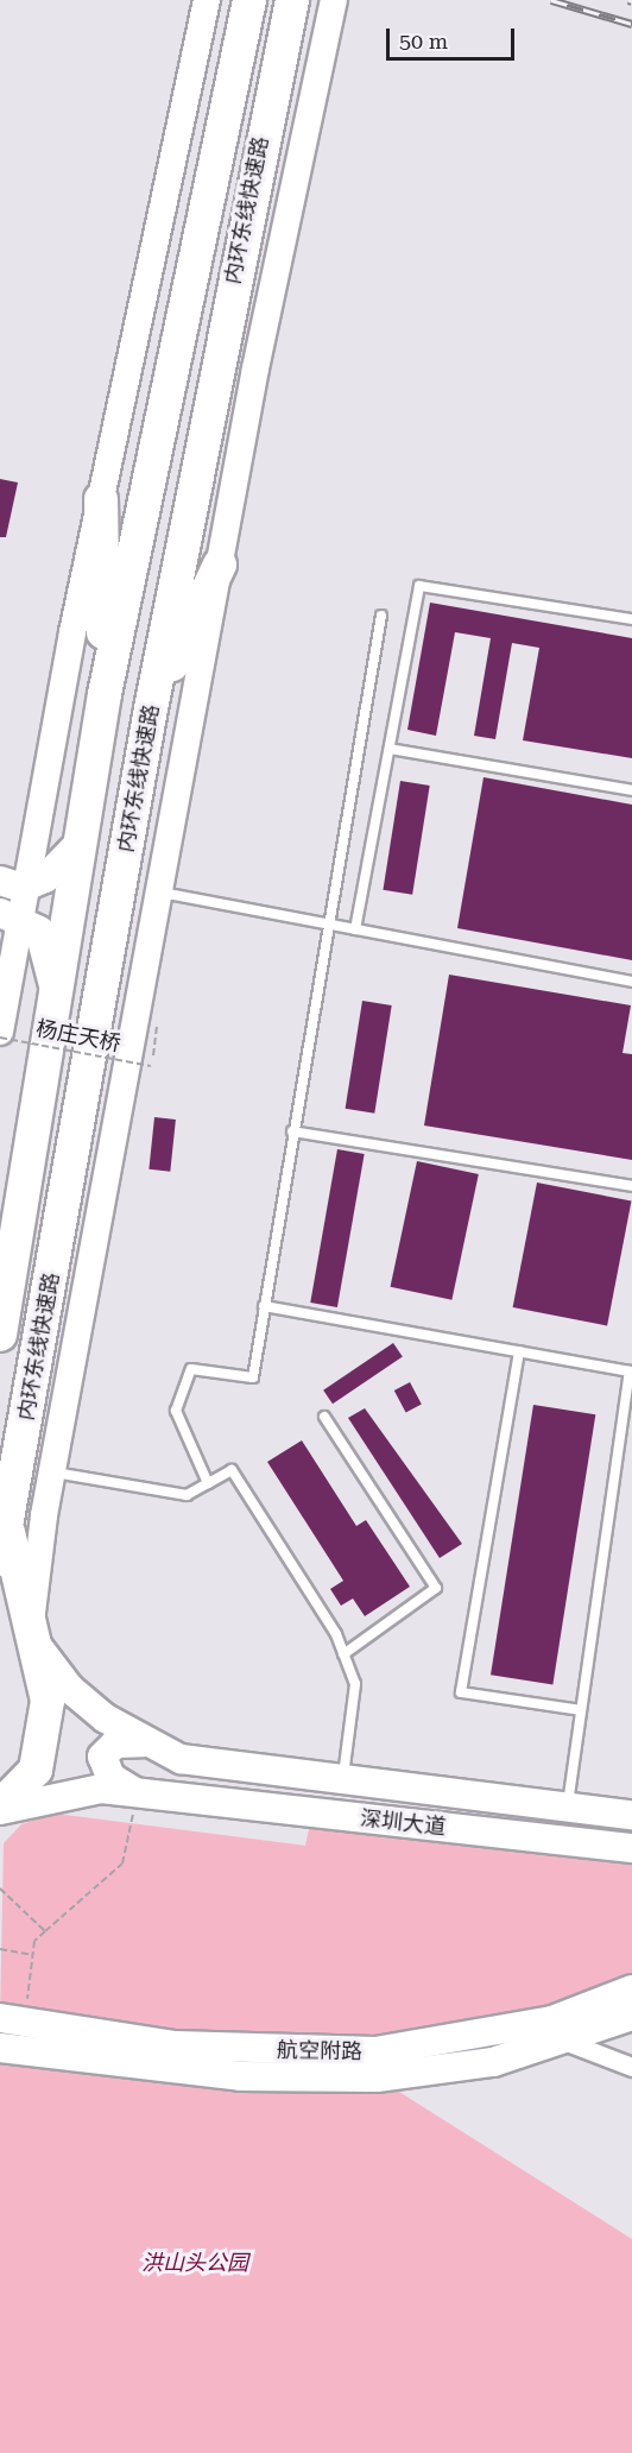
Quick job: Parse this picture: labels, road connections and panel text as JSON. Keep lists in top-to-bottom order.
{
  "streets": {
    "highway": ["内环东线快速路"],
    "main road": ["深圳大道", "航空附路"],
    "path": ["杨庄天桥"]
  },
  "parks": ["洪山头公园"],
  "scale_bar": "50 m"
}
